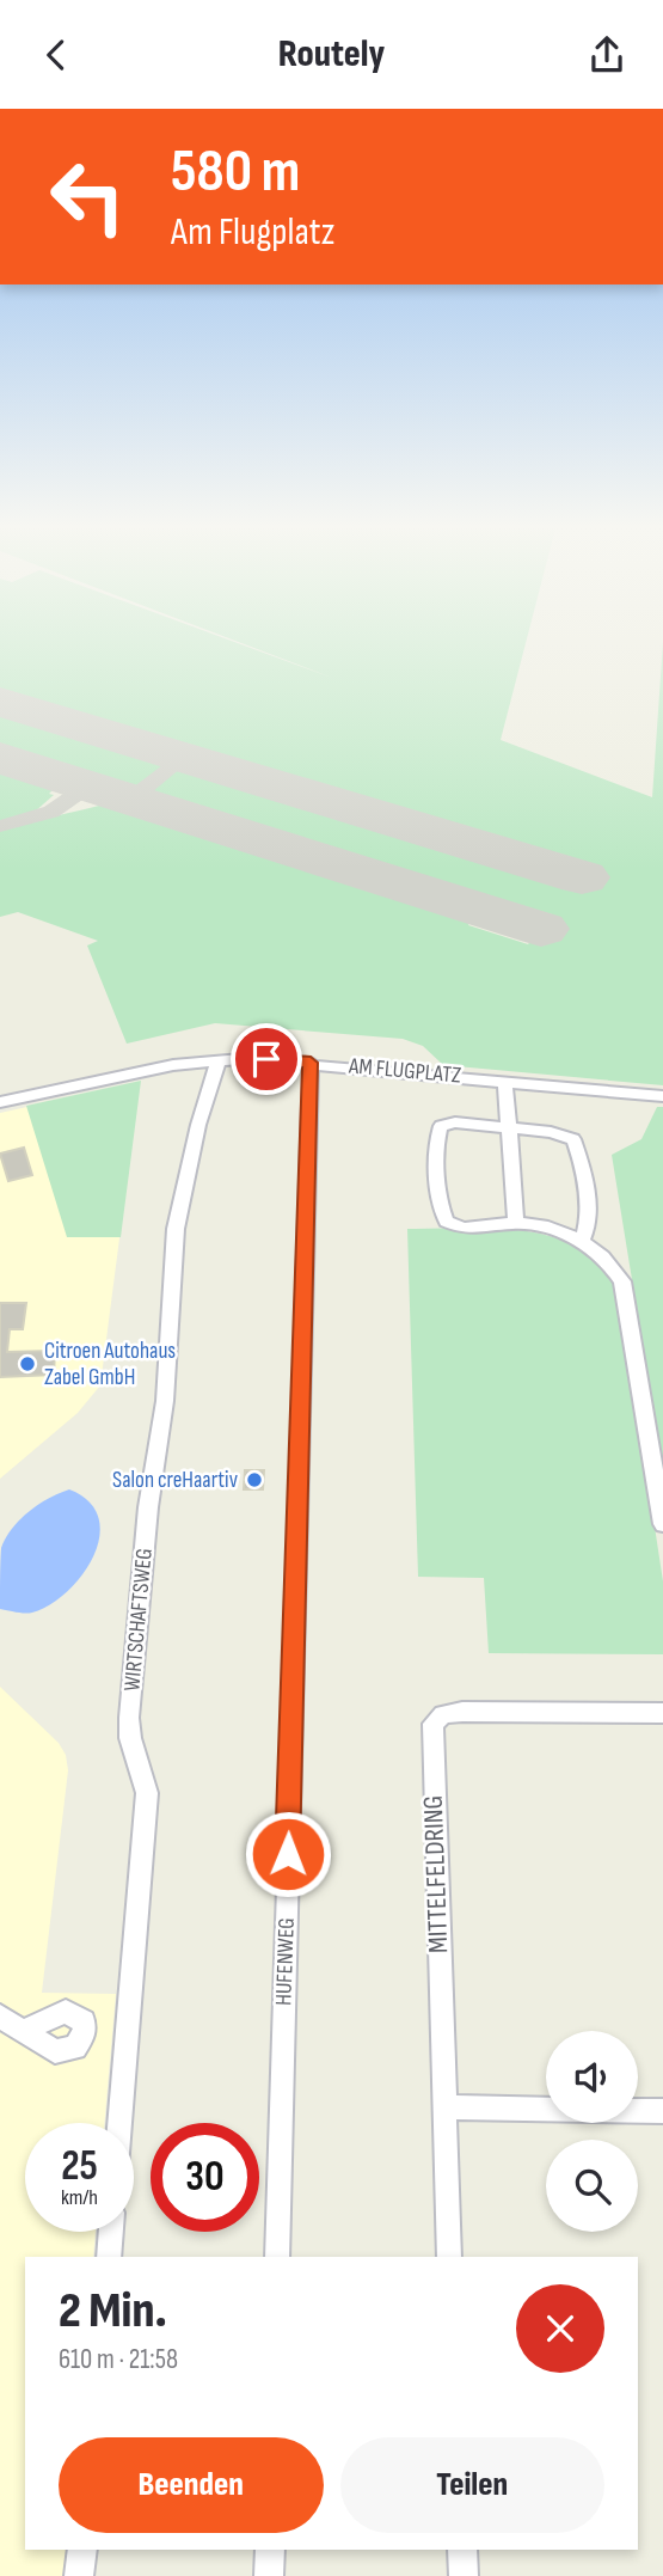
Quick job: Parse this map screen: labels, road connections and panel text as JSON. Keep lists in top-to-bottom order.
{
  "streets": {
    "street": [
      "AM FLUGPLATZ",
      "WIRTSCHAFTSWEG",
      "MITTELFELDRING",
      "HUFENWEG"
    ]
  },
  "crossings": [
    ["AM FLUGPLATZ", "WIRTSCHAFTSWEG"],
    ["AM FLUGPLATZ", "HUFENWEG"]
  ],
  "places": ["Citroen Autohaus Zabel GmbH", "Salon creHaartiv"],
  "page": {
    "header": "Routely",
    "turn": ["580 m", "Am Flugplatz"],
    "speed": "25 km/h",
    "limit": "30",
    "heading": ["2 Min.", "610 m · 21:58"],
    "buttons": ["Beenden", "Teilen"]
  }
}
